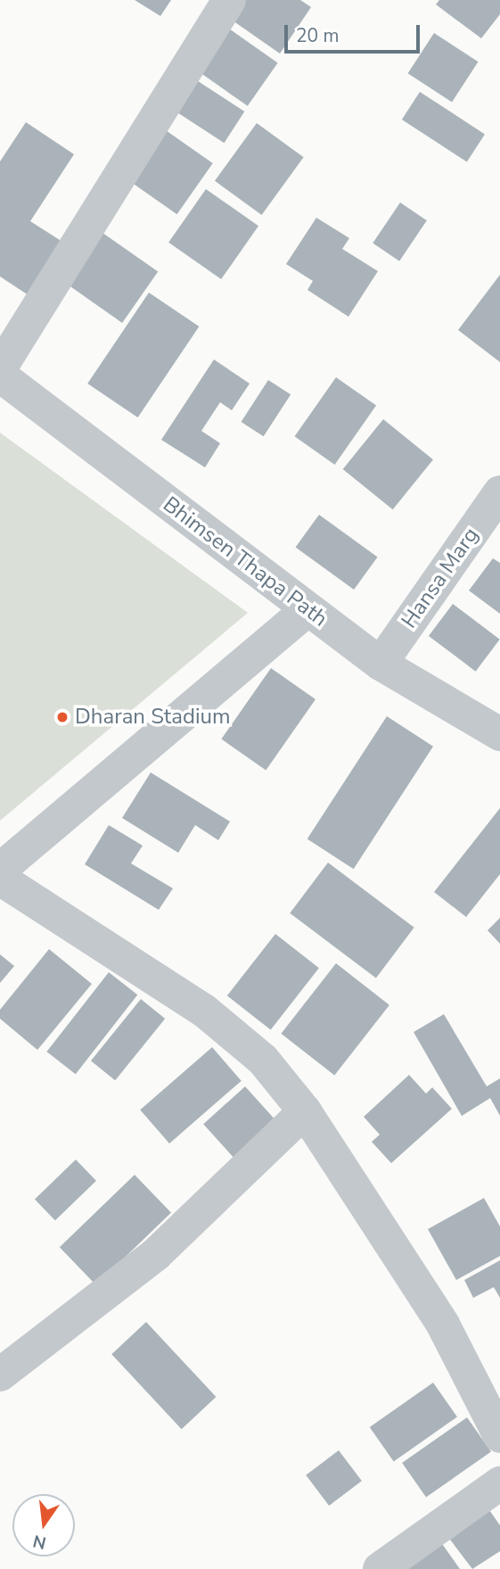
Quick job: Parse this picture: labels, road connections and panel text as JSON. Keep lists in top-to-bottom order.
{
  "streets": {
    "street": ["Bhimsen Thapa Path", "Hansa Marg"]
  },
  "crossings": [
    ["Bhimsen Thapa Path", "Hansa Marg"]
  ],
  "places": ["Dharan Stadium"],
  "scale_bar": "20 m",
  "north": "bottom"
}
